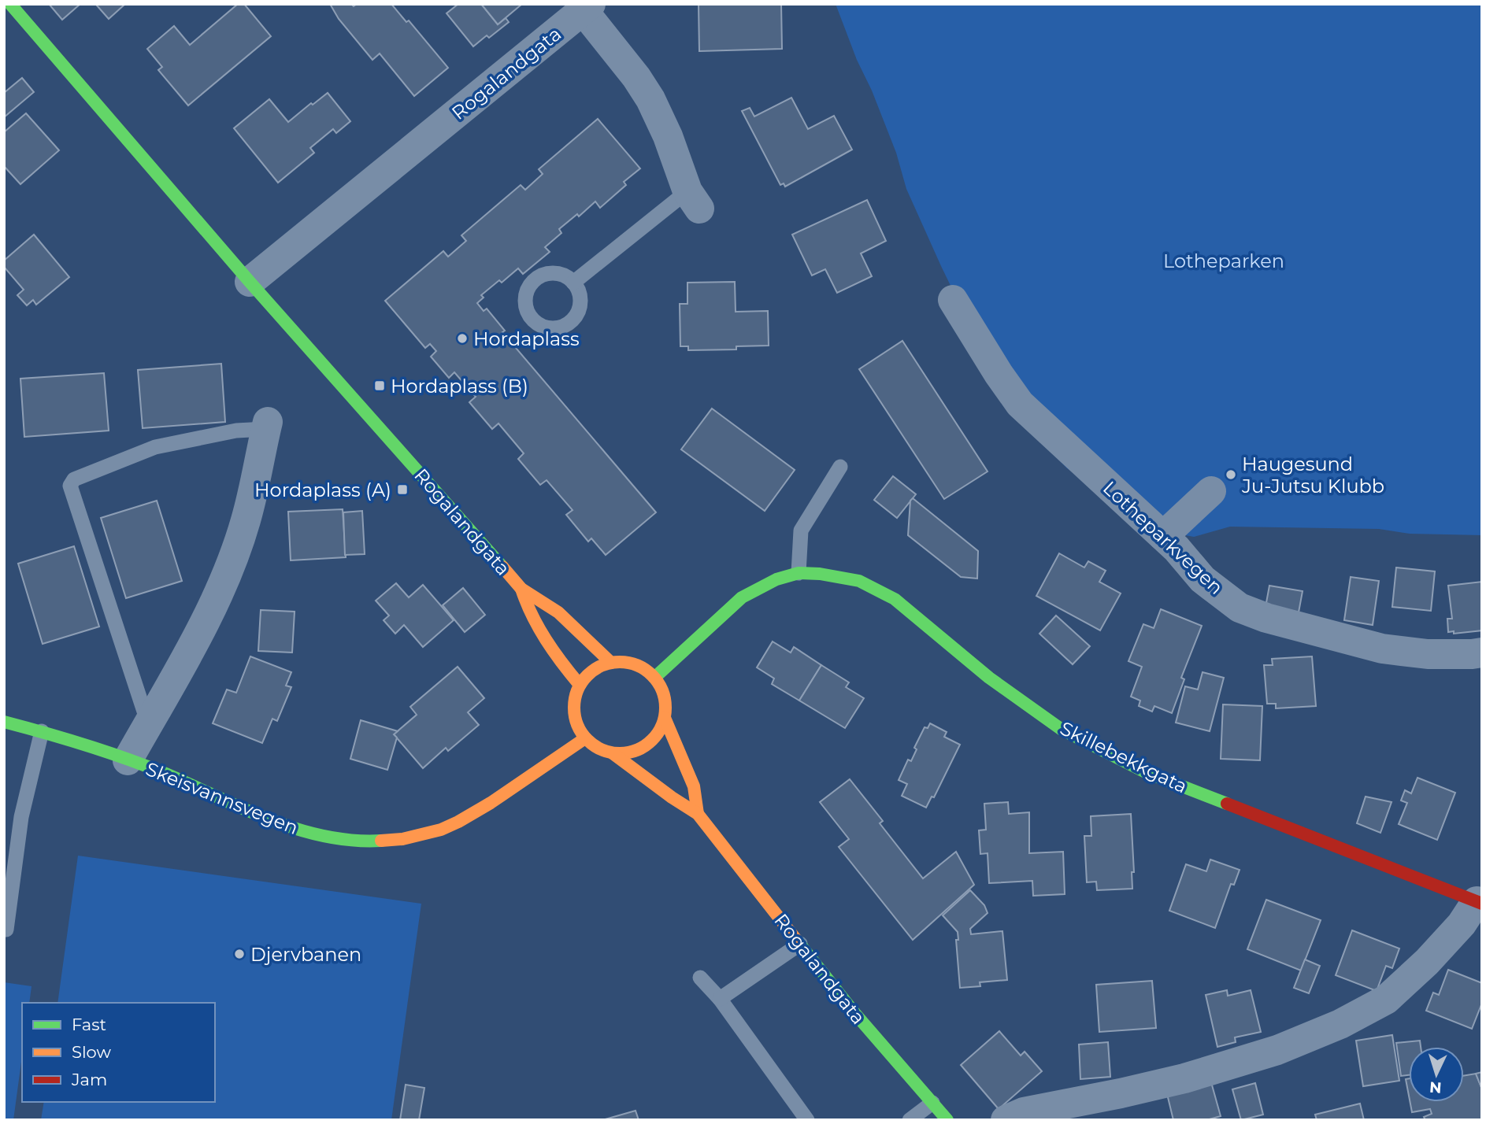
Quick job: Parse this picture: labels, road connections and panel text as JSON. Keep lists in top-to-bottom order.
{
  "streets": {
    "street": [
      "Rogalandgata",
      "Lotheparkvegen",
      "Skillebekkgata",
      "Skeisvannsvegen"
    ]
  },
  "crossings": [
    ["Rogalandgata", "Skillebekkgata"],
    ["Rogalandgata", "Skeisvannsvegen"],
    ["Skillebekkgata", "Skeisvannsvegen"]
  ],
  "parks": ["Lotheparken"],
  "places": {
    "other": ["Hordaplass", "Haugesund Ju-Jutsu Klubb", "Djervbanen"],
    "transit": ["Hordaplass (B)", "Hordaplass (A)"]
  },
  "legend": ["Fast", "Slow", "Jam"],
  "north": "bottom"
}
